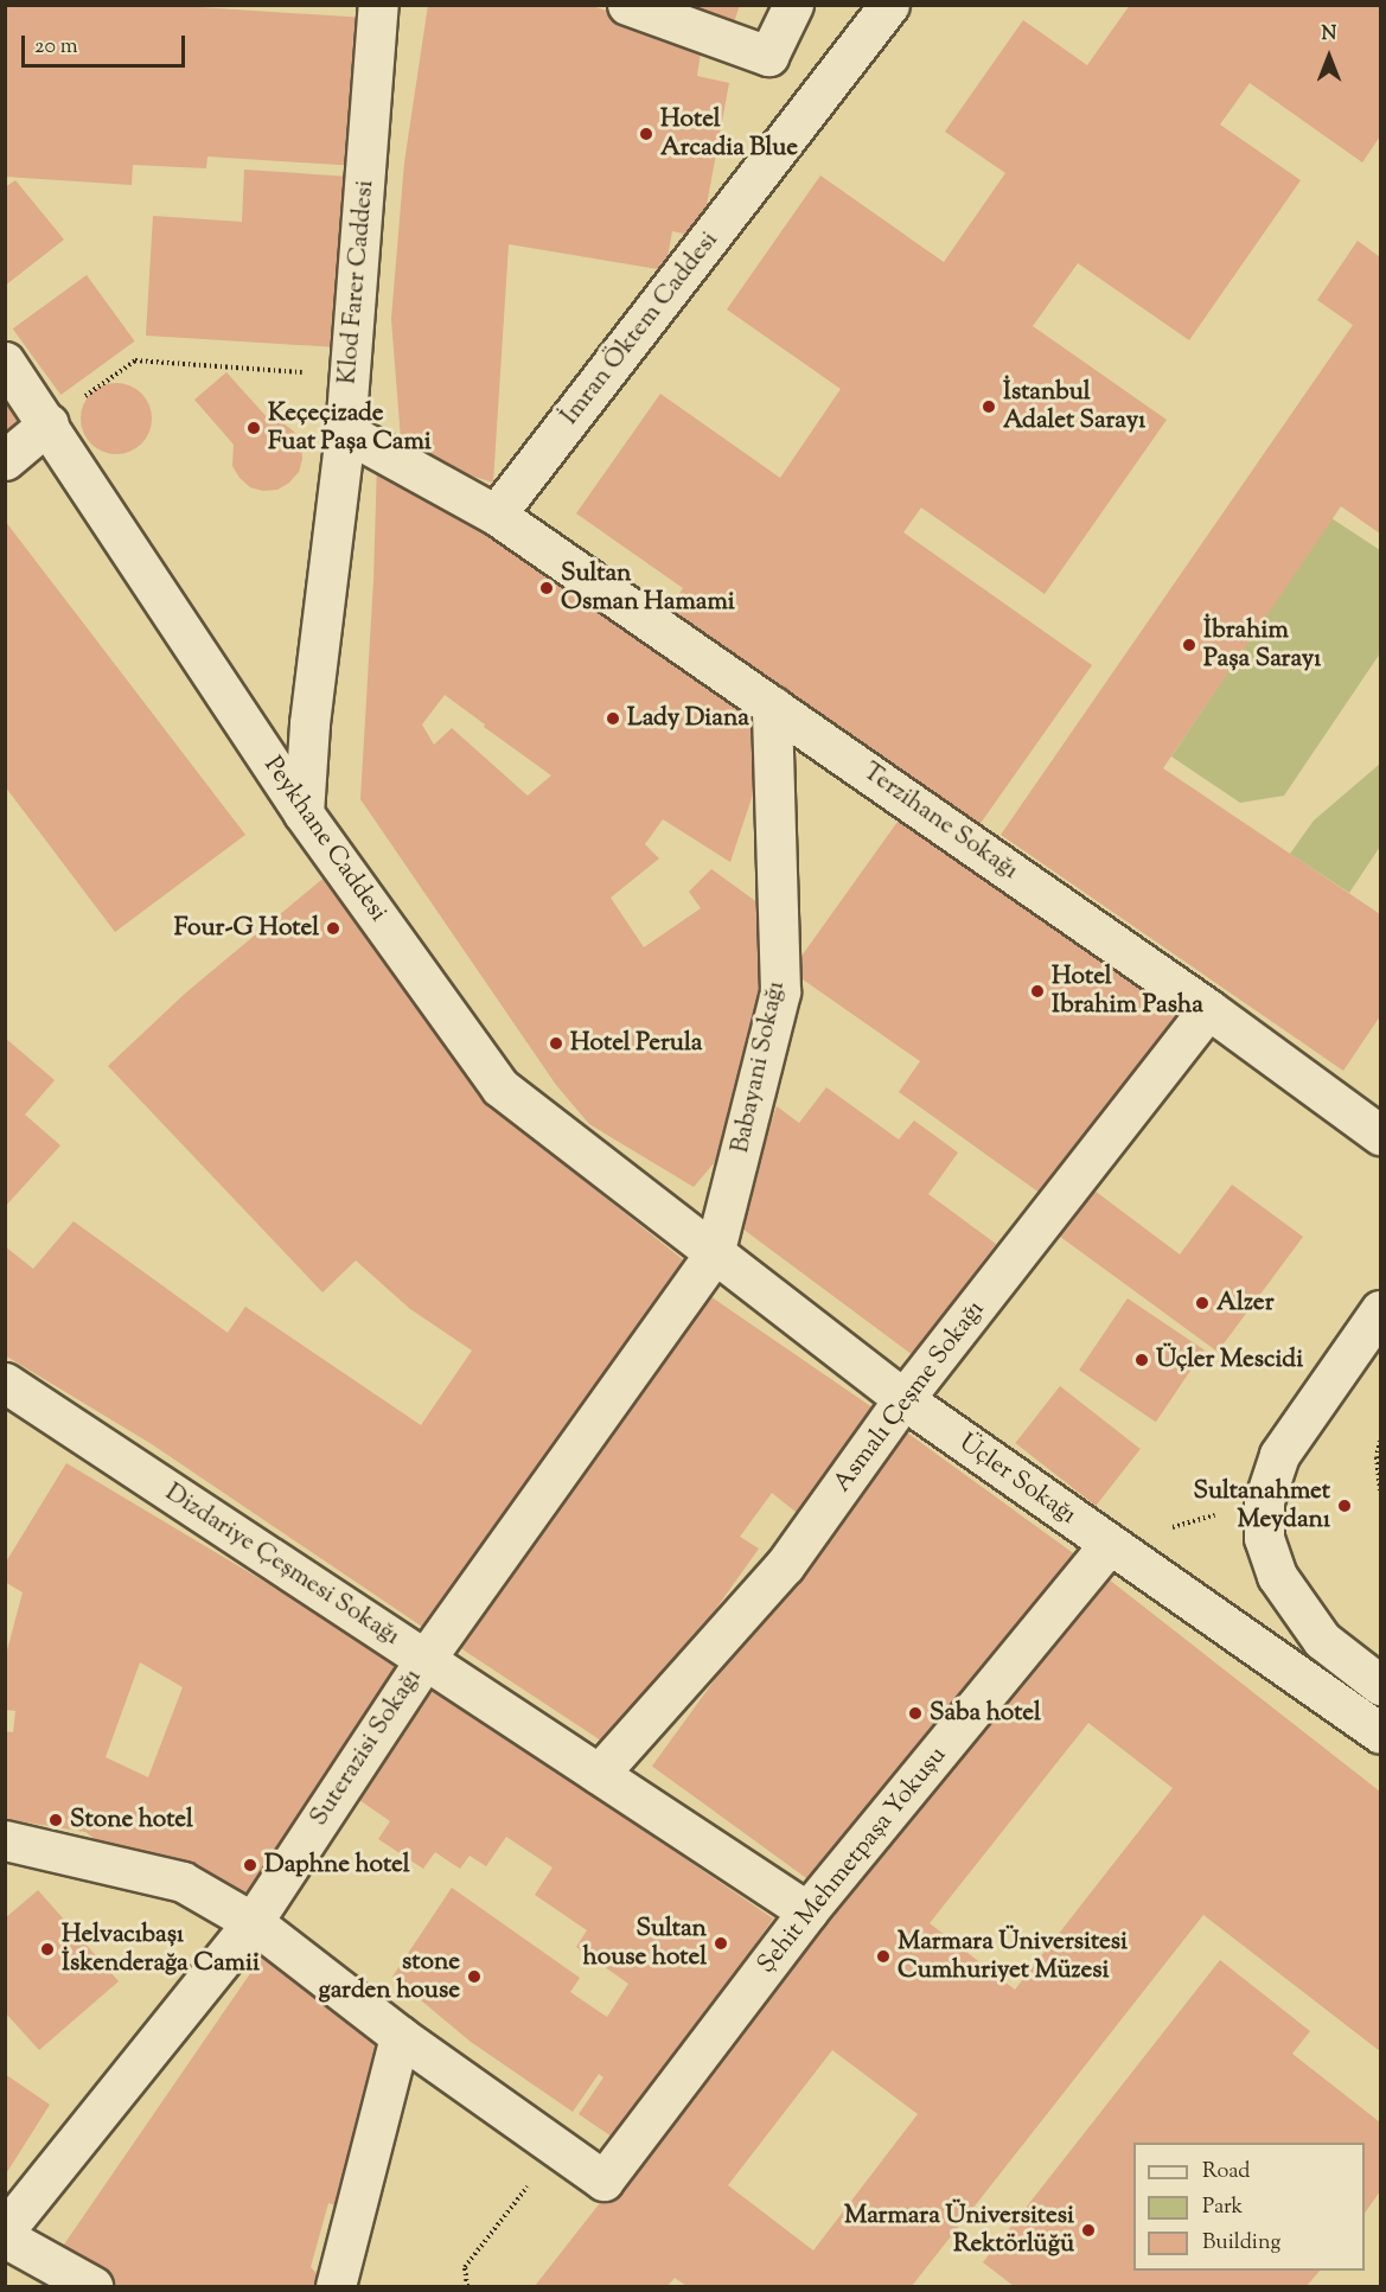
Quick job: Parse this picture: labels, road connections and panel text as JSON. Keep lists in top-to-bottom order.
{
  "streets": {
    "street": [
      "Klod Farer Caddesi",
      "İmran Öktem Caddesi",
      "Terzihane Sokağı",
      "Peykhane Caddesi",
      "Babayani Sokağı",
      "Asmalı Çeşme Sokağı",
      "Üçler Sokağı",
      "Dizdariye Çeşmesi Sokağı",
      "Suterazisi Sokağı",
      "Şehit Mehmetpaşa Yokuşu"
    ]
  },
  "crossings": [
    ["Klod Farer Caddesi", "Peykhane Caddesi"],
    ["İmran Öktem Caddesi", "Terzihane Sokağı"],
    ["Terzihane Sokağı", "Babayani Sokağı"],
    ["Terzihane Sokağı", "Asmalı Çeşme Sokağı"],
    ["Peykhane Caddesi", "Babayani Sokağı"],
    ["Peykhane Caddesi", "Üçler Sokağı"],
    ["Peykhane Caddesi", "Suterazisi Sokağı"],
    ["Babayani Sokağı", "Üçler Sokağı"],
    ["Babayani Sokağı", "Suterazisi Sokağı"],
    ["Asmalı Çeşme Sokağı", "Üçler Sokağı"],
    ["Asmalı Çeşme Sokağı", "Dizdariye Çeşmesi Sokağı"],
    ["Üçler Sokağı", "Suterazisi Sokağı"],
    ["Üçler Sokağı", "Şehit Mehmetpaşa Yokuşu"],
    ["Dizdariye Çeşmesi Sokağı", "Suterazisi Sokağı"],
    ["Dizdariye Çeşmesi Sokağı", "Şehit Mehmetpaşa Yokuşu"]
  ],
  "places": [
    "Hotel Arcadia Blue",
    "İstanbul Adalet Sarayı",
    "Keçeçizade Fuat Paşa Cami",
    "Sultan Osman Hamami",
    "İbrahim Paşa Sarayı",
    "Lady Diana",
    "Four-G Hotel",
    "Hotel Ibrahim Pasha",
    "Hotel Perula",
    "Alzer",
    "Üçler Mescidi",
    "Sultanahmet Meydanı",
    "Saba hotel",
    "Stone hotel",
    "Daphne hotel",
    "Sultan house hotel",
    "Helvacıbaşı İskenderağa Camii",
    "Marmara Üniversitesi Cumhuriyet Müzesi",
    "stone garden house",
    "Marmara Üniversitesi Rektörlüğü"
  ],
  "legend": ["Road", "Park", "Building"],
  "scale_bar": "20 m",
  "north": "top"
}
